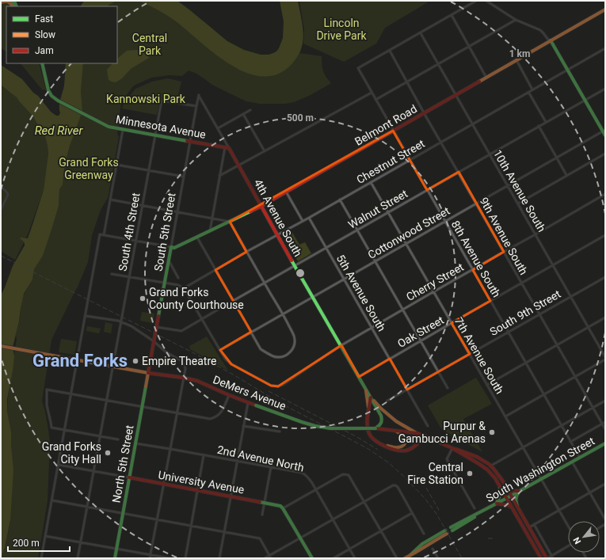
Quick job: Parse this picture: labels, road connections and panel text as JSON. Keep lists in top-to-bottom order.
{
  "streets": {
    "main road": [
      "Belmont Road",
      "Minnesota Avenue",
      "4th Avenue South",
      "South 5th Street",
      "DeMers Avenue",
      "North 5th Street",
      "South Washington Street",
      "University Avenue"
    ],
    "street": [
      "Chestnut Street",
      "10th Avenue South",
      "Walnut Street",
      "South 4th Street",
      "Cottonwood Street",
      "9th Avenue South",
      "8th Avenue South",
      "Cherry Street",
      "5th Avenue South",
      "South 9th Street",
      "Oak Street",
      "7th Avenue South",
      "2nd Avenue North"
    ]
  },
  "crossings": [
    ["Belmont Road", "10th Avenue South"],
    ["Belmont Road", "4th Avenue South"],
    ["Belmont Road", "South 5th Street"],
    ["Belmont Road", "9th Avenue South"],
    ["Belmont Road", "8th Avenue South"],
    ["Minnesota Avenue", "4th Avenue South"],
    ["Minnesota Avenue", "South 4th Street"],
    ["Minnesota Avenue", "South 5th Street"],
    ["Chestnut Street", "10th Avenue South"],
    ["Chestnut Street", "4th Avenue South"],
    ["Chestnut Street", "9th Avenue South"],
    ["Chestnut Street", "8th Avenue South"],
    ["Chestnut Street", "5th Avenue South"],
    ["Chestnut Street", "7th Avenue South"],
    ["10th Avenue South", "Walnut Street"],
    ["10th Avenue South", "Cottonwood Street"],
    ["10th Avenue South", "Cherry Street"],
    ["10th Avenue South", "South 9th Street"],
    ["10th Avenue South", "Oak Street"],
    ["Walnut Street", "4th Avenue South"],
    ["Walnut Street", "South 5th Street"],
    ["Walnut Street", "9th Avenue South"],
    ["Walnut Street", "8th Avenue South"],
    ["Walnut Street", "5th Avenue South"],
    ["Walnut Street", "7th Avenue South"],
    ["4th Avenue South", "South 5th Street"],
    ["4th Avenue South", "Cottonwood Street"],
    ["4th Avenue South", "Cherry Street"],
    ["4th Avenue South", "Oak Street"],
    ["South 4th Street", "South 5th Street"],
    ["South 4th Street", "DeMers Avenue"],
    ["South 4th Street", "University Avenue"],
    ["South 5th Street", "DeMers Avenue"],
    ["South 5th Street", "North 5th Street"],
    ["Cottonwood Street", "9th Avenue South"],
    ["Cottonwood Street", "8th Avenue South"],
    ["Cottonwood Street", "Cherry Street"],
    ["Cottonwood Street", "5th Avenue South"],
    ["Cottonwood Street", "7th Avenue South"],
    ["9th Avenue South", "8th Avenue South"],
    ["9th Avenue South", "Cherry Street"],
    ["9th Avenue South", "South 9th Street"],
    ["9th Avenue South", "Oak Street"],
    ["8th Avenue South", "Cherry Street"],
    ["8th Avenue South", "South 9th Street"],
    ["8th Avenue South", "Oak Street"],
    ["8th Avenue South", "South Washington Street"],
    ["Cherry Street", "5th Avenue South"],
    ["Cherry Street", "7th Avenue South"],
    ["5th Avenue South", "South 9th Street"],
    ["5th Avenue South", "Oak Street"],
    ["South 9th Street", "7th Avenue South"],
    ["Oak Street", "7th Avenue South"],
    ["7th Avenue South", "South Washington Street"],
    ["DeMers Avenue", "North 5th Street"],
    ["DeMers Avenue", "South Washington Street"],
    ["2nd Avenue North", "North 5th Street"],
    ["North 5th Street", "University Avenue"]
  ],
  "districts": ["Grand Forks"],
  "water": ["Red River"],
  "parks": [
    "Lincoln Drive Park",
    "Central Park",
    "Kannowski Park",
    "Grand Forks Greenway"
  ],
  "places": [
    "Grand Forks County Courthouse",
    "Empire Theatre",
    "Purpur & Gambucci Arenas",
    "Grand Forks City Hall",
    "Central Fire Station"
  ],
  "legend": ["Fast", "Slow", "Jam"],
  "scale_bar": "200 m",
  "north": "bottom left",
  "rings": ["1 km", "500 m"]
}
